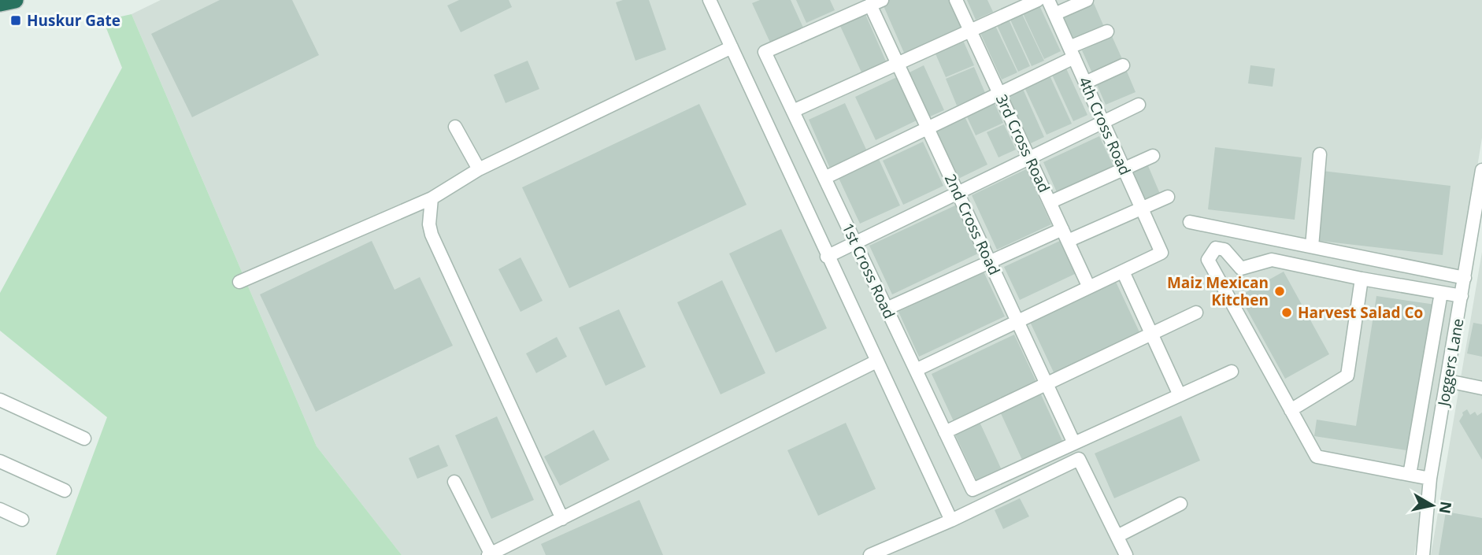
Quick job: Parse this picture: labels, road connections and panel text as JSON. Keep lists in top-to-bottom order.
{
  "streets": {
    "street": [
      "4th Cross Road",
      "3rd Cross Road",
      "2nd Cross Road",
      "1st Cross Road",
      "Joggers Lane"
    ]
  },
  "crossings": [
    ["2nd Cross Road", "1st Cross Road"]
  ],
  "places": {
    "transit": ["Huskur Gate"],
    "other": ["Maiz Mexican Kitchen", "Harvest Salad Co"]
  },
  "north": "right"
}
